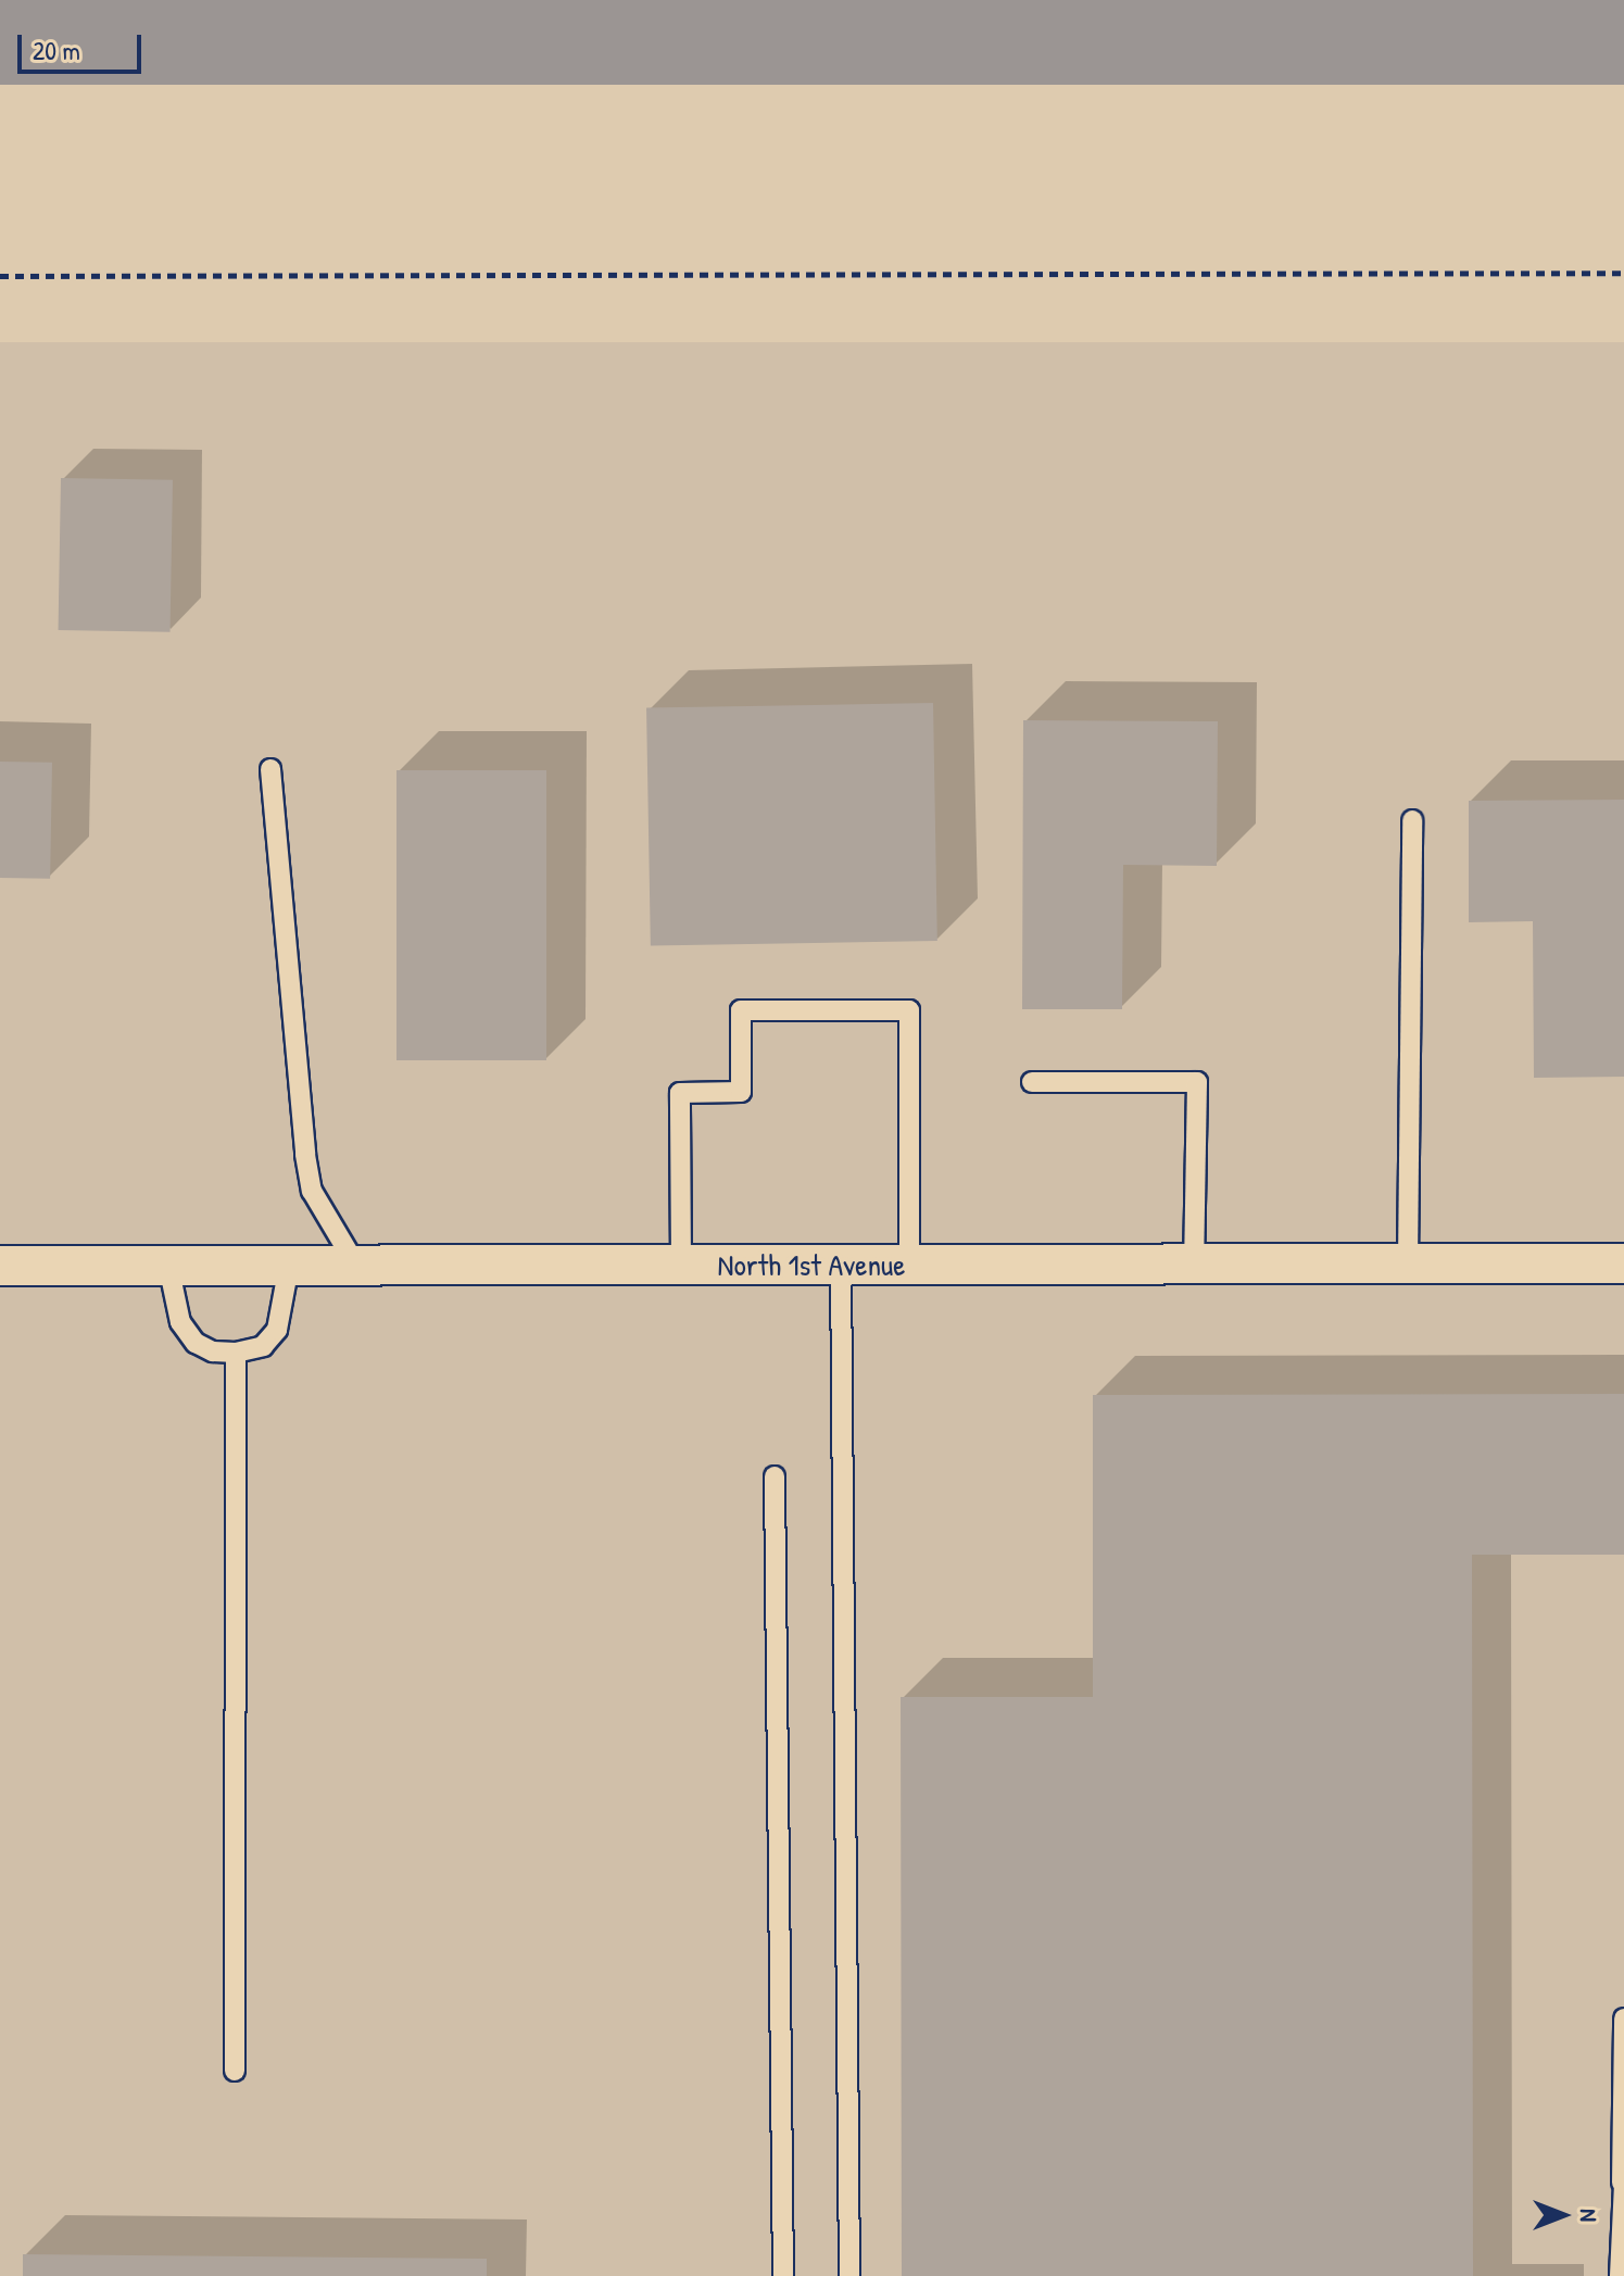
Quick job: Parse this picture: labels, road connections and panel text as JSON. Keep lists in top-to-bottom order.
{
  "streets": {
    "street": ["North 1st Avenue"]
  },
  "scale_bar": "20 m",
  "north": "right"
}
